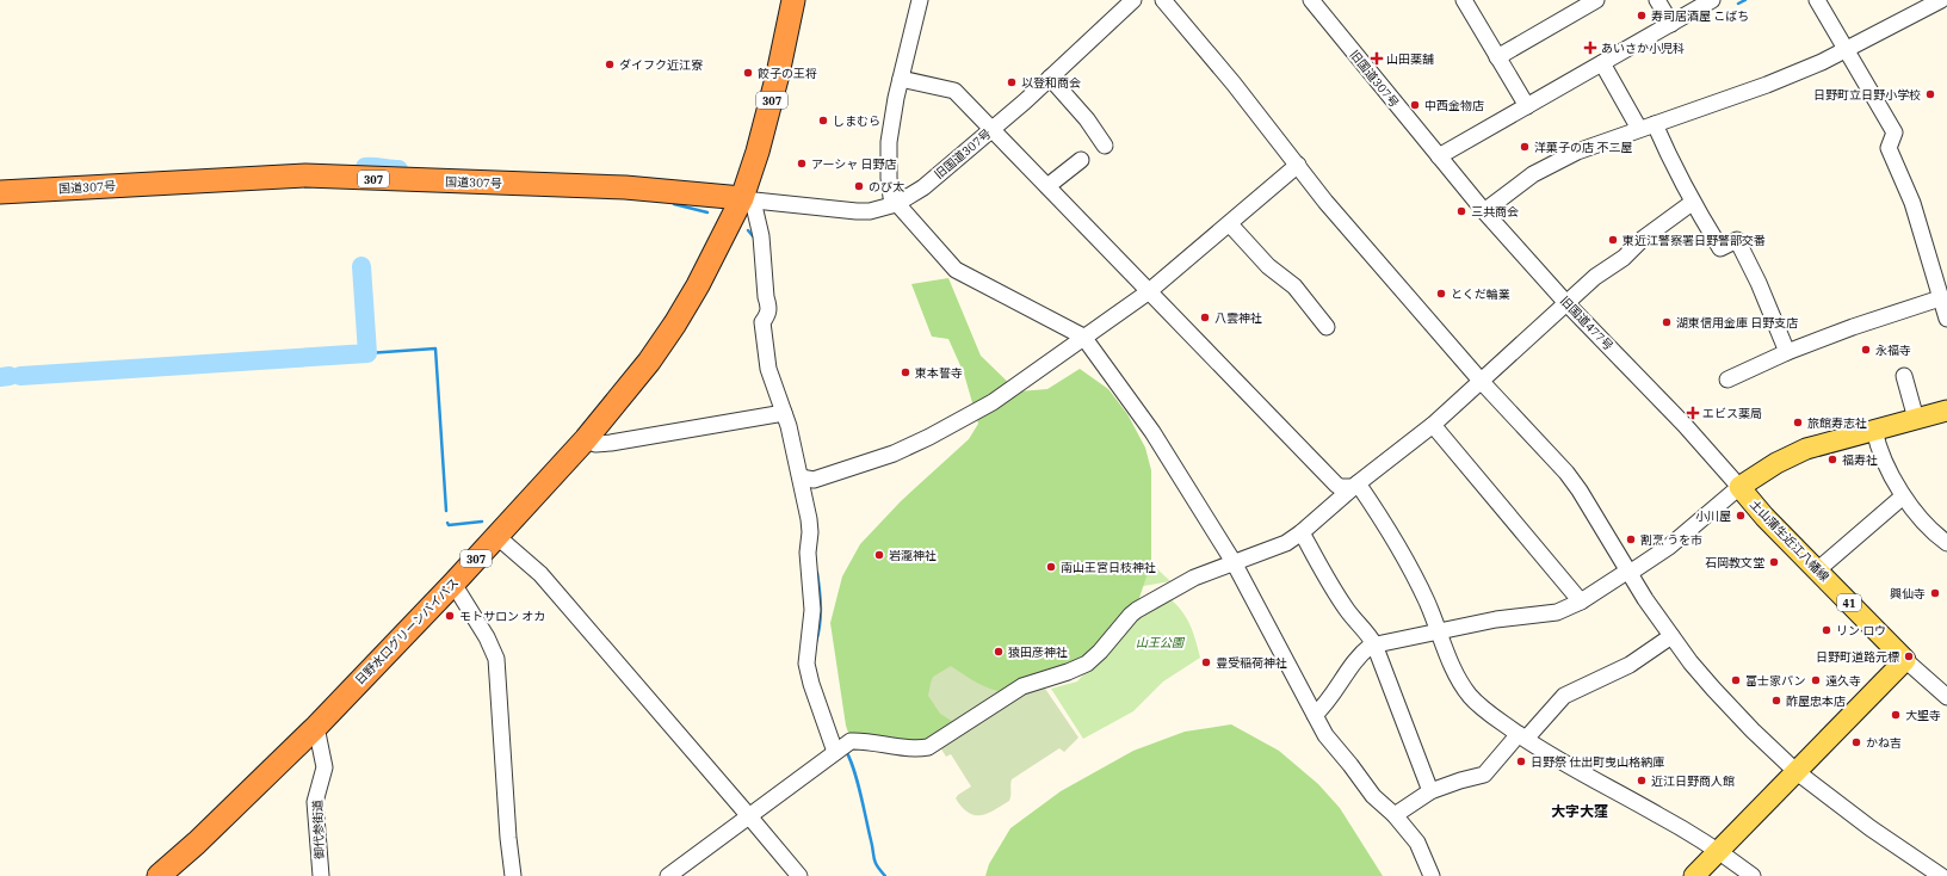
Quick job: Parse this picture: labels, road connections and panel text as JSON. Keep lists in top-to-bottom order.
{
  "streets": {
    "highway": ["307", "国道307号", "日野水口グリーンバイパス"],
    "main road": ["土山蒲生近江八幡線", "41"],
    "street": ["旧国道307号", "旧国道477号", "御代参街道"]
  },
  "crossings": [
    ["旧国道307号", "307"],
    ["旧国道307号", "国道307号"],
    ["旧国道307号", "旧国道477号"],
    ["旧国道307号", "日野水口グリーンバイパス"],
    ["307", "国道307号"],
    ["307", "日野水口グリーンバイパス"],
    ["国道307号", "日野水口グリーンバイパス"],
    ["旧国道477号", "土山蒲生近江八幡線"],
    ["日野水口グリーンバイパス", "御代参街道"]
  ],
  "districts": ["大字大窪"],
  "parks": ["山王公園"],
  "places": {
    "other": [
      "寿司居酒屋 こばち",
      "ダイフク近江寮",
      "餃子の王将",
      "以登和商会",
      "日野町立日野小学校",
      "中西金物店",
      "しまむら",
      "洋菓子の店 不二屋",
      "アーシャ 日野店",
      "のび太",
      "三共商会",
      "東近江警察署日野警部交番",
      "とくだ輪業",
      "八雲神社",
      "湖東信用金庫 日野支店",
      "永福寺",
      "東本誓寺",
      "旅館寿志社",
      "福寿社",
      "小川屋",
      "割烹 うを市",
      "岩瀧神社",
      "石岡教文堂",
      "南山王宮日枝神社",
      "興仙寺",
      "モトサロン オカ",
      "リン ロウ",
      "猿田彦神社",
      "日野町道路元標",
      "豊受稲荷神社",
      "富士家パン",
      "遠久寺",
      "酢屋忠本店",
      "大聖寺",
      "かね吉",
      "日野祭 仕出町曳山格納庫",
      "近江日野商人館"
    ],
    "health": ["あいさか小児科", "山田薬舗", "エビス薬局"]
  }
}
